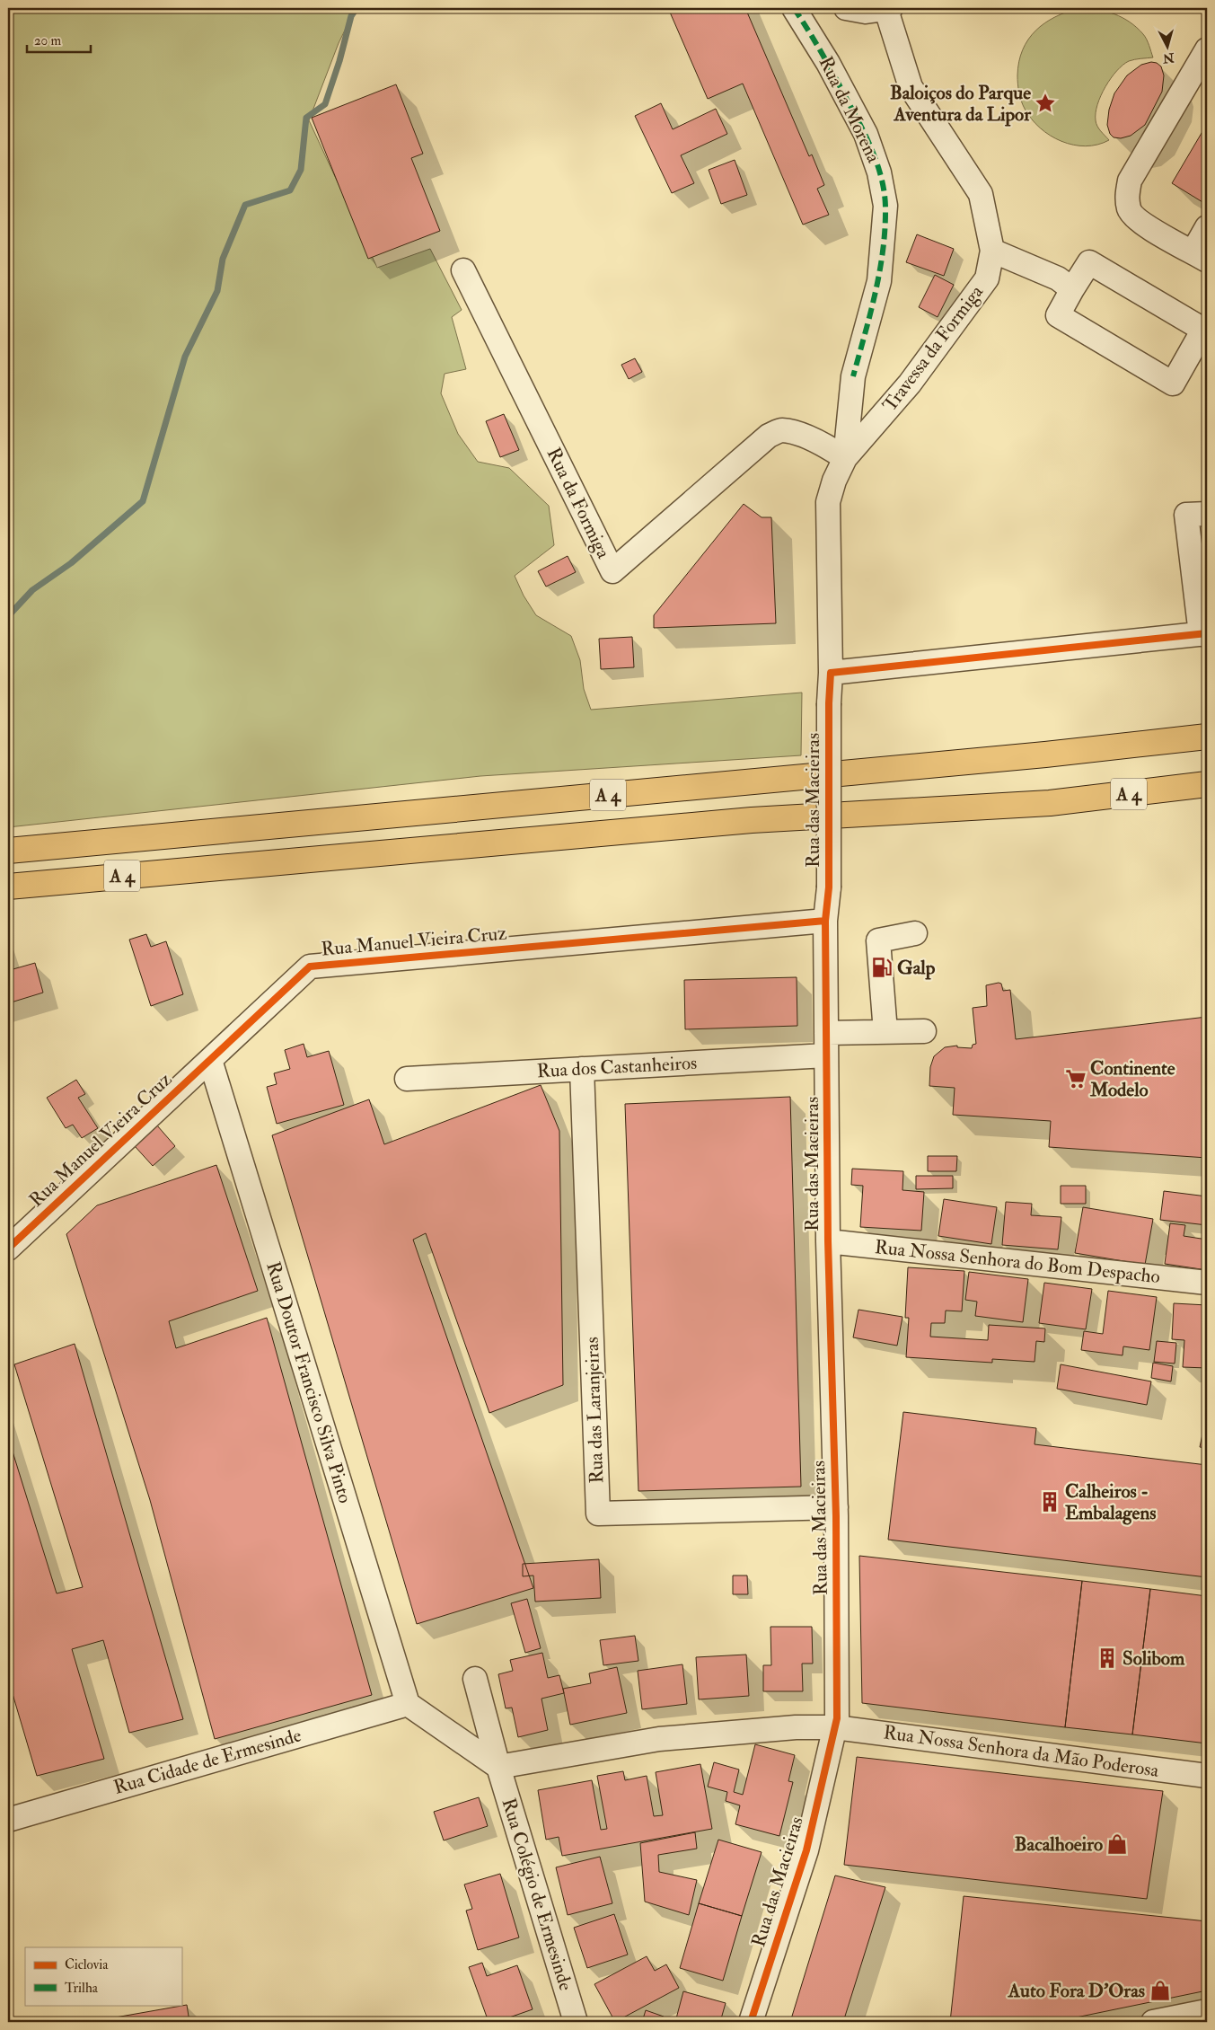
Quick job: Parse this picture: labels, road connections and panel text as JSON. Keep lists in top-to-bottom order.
{
  "streets": {
    "highway": ["A 4"],
    "street": [
      "Rua da Morena",
      "Travessa da Formiga",
      "Rua da Formiga",
      "Rua das Macieiras",
      "Rua Manuel Vieira Cruz",
      "Rua dos Castanheiros",
      "Rua Nossa Senhora do Bom Despacho",
      "Rua Doutor Francisco Silva Pinto",
      "Rua das Laranjeiras",
      "Rua Nossa Senhora da Mão Poderosa",
      "Rua Cidade de Ermesinde",
      "Rua Colégio de Ermesinde"
    ]
  },
  "crossings": [
    ["Rua da Morena", "Travessa da Formiga"],
    ["Rua da Morena", "Rua da Formiga"],
    ["Travessa da Formiga", "Rua da Formiga"],
    ["Rua das Macieiras", "Rua Manuel Vieira Cruz"],
    ["Rua das Macieiras", "Rua dos Castanheiros"],
    ["Rua das Macieiras", "Rua Nossa Senhora do Bom Despacho"],
    ["Rua das Macieiras", "Rua das Laranjeiras"],
    ["Rua das Macieiras", "Rua Nossa Senhora da Mão Poderosa"],
    ["Rua Manuel Vieira Cruz", "Rua Doutor Francisco Silva Pinto"],
    ["Rua dos Castanheiros", "Rua das Laranjeiras"],
    ["Rua Doutor Francisco Silva Pinto", "Rua Cidade de Ermesinde"],
    ["Rua Nossa Senhora da Mão Poderosa", "Rua Colégio de Ermesinde"]
  ],
  "places": {
    "place": ["Baloiços do Parque Aventura da Lipor"],
    "fuel station": ["Galp"],
    "supermarket": ["Continente Modelo"],
    "building": ["Calheiros - Embalagens", "Solibom"],
    "shop": ["Bacalhoeiro", "Auto Fora D'Oras"]
  },
  "legend": ["Ciclovia", "Trilha"],
  "scale_bar": "20 m",
  "north": "bottom"
}
